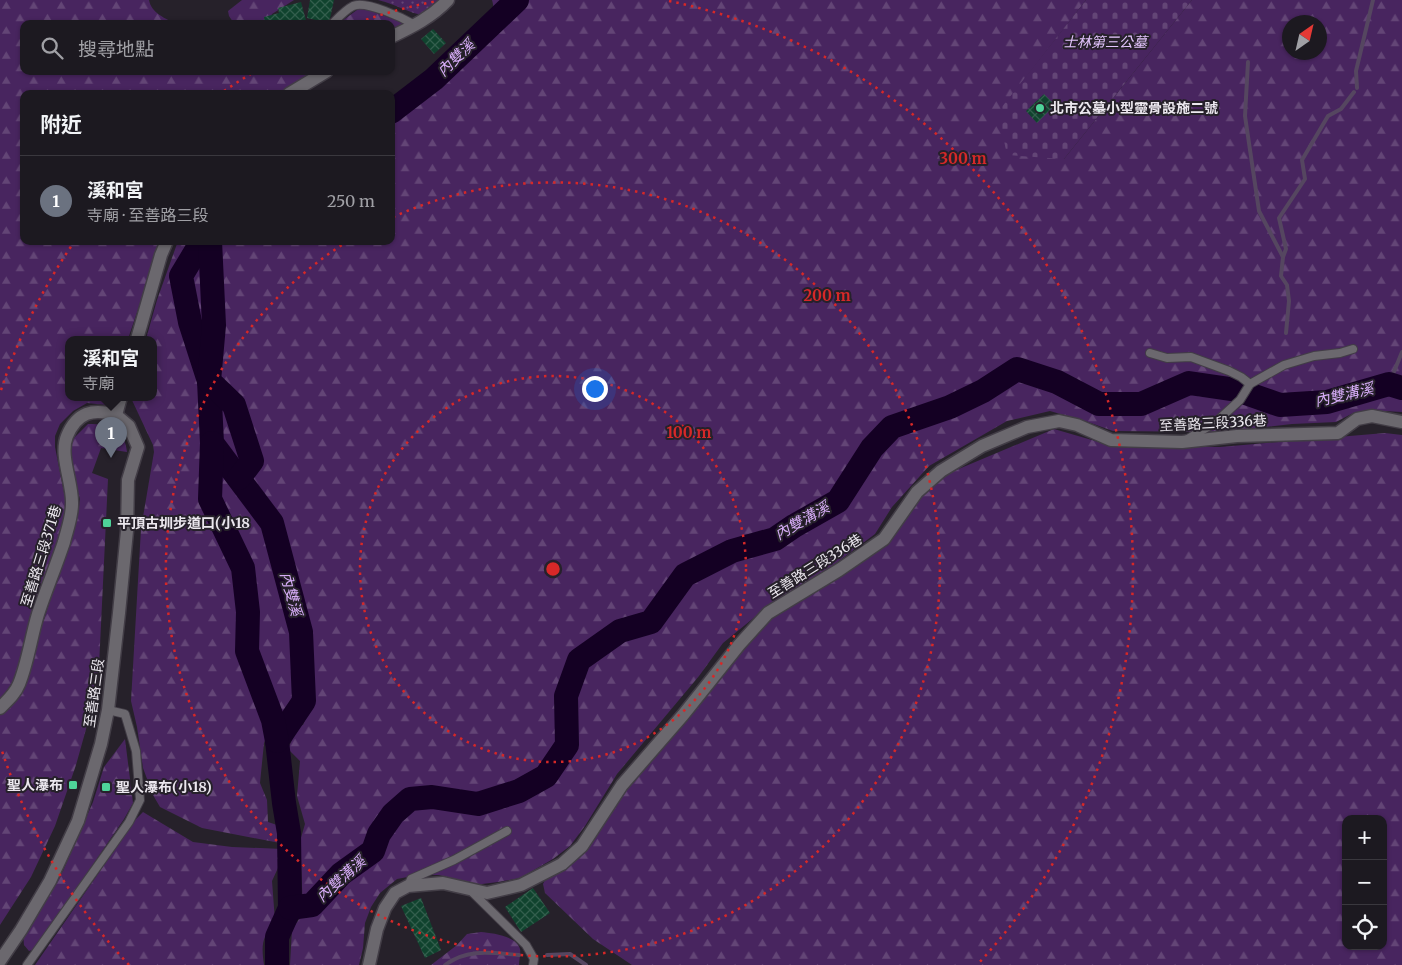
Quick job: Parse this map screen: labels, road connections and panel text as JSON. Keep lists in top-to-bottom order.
{
  "streets": {
    "street": ["至善路三段336巷", "至善路三段371巷", "至善路三段"]
  },
  "crossings": [
    ["至善路三段371巷", "至善路三段"]
  ],
  "water": ["內雙溪", "內雙溝溪"],
  "parks": ["士林第三公墓"],
  "places": {
    "other": ["北市公墓小型靈骨設施二號"],
    "transit": ["平頂古圳步道口(小18", "聖人瀑布", "聖人瀑布(小18)"]
  },
  "north": "top right",
  "page": {
    "search": "搜尋地點",
    "heading": "附近",
    "list": [
      {
        "mark": "1",
        "name": "溪和宮",
        "note": "寺廟 · 至善路三段",
        "value": "250 m"
      }
    ],
    "popup": ["溪和宮", "寺廟"],
    "pins": "1",
    "map_buttons": ["+", "−"]
  },
  "rings": ["300 m", "200 m", "100 m"]
}
